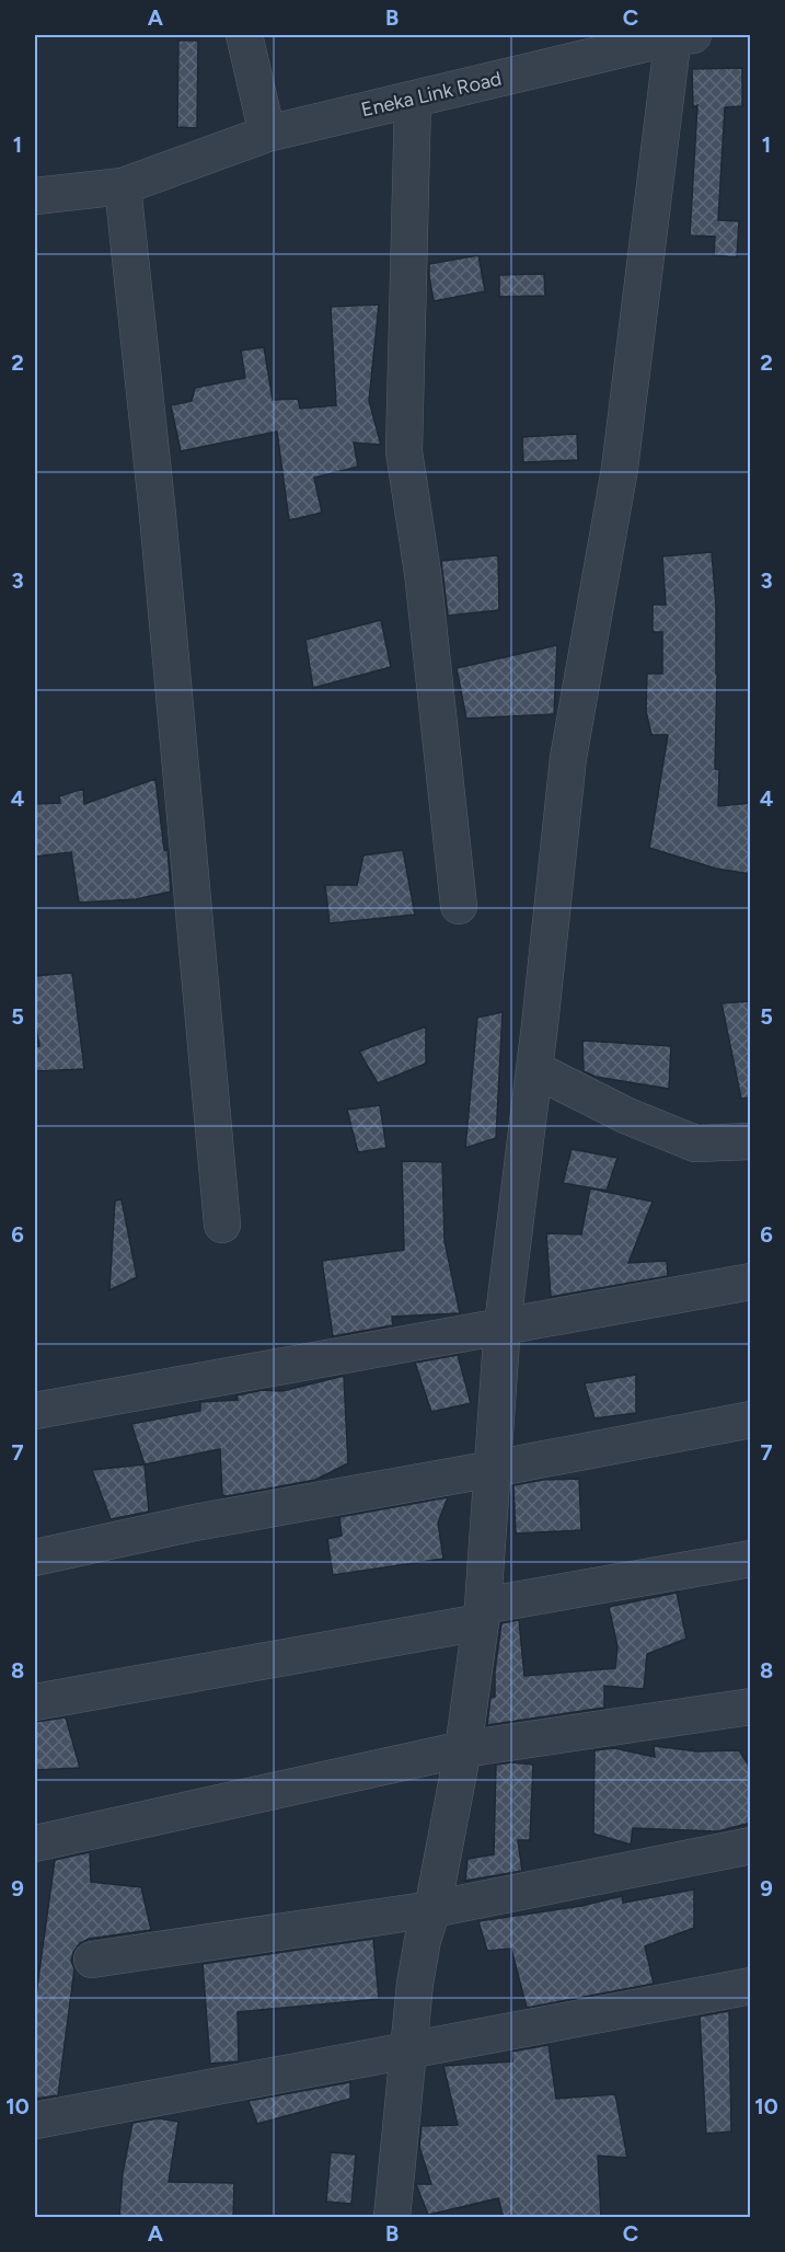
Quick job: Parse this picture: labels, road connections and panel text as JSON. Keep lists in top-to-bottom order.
{
  "streets": {
    "street": ["Eneka Link Road"]
  },
  "grid": {
    "columns": ["A", "B", "C"],
    "rows": [
      "1",
      "2",
      "3",
      "4",
      "5",
      "6",
      "7",
      "8",
      "9",
      "10"
    ]
  }
}
